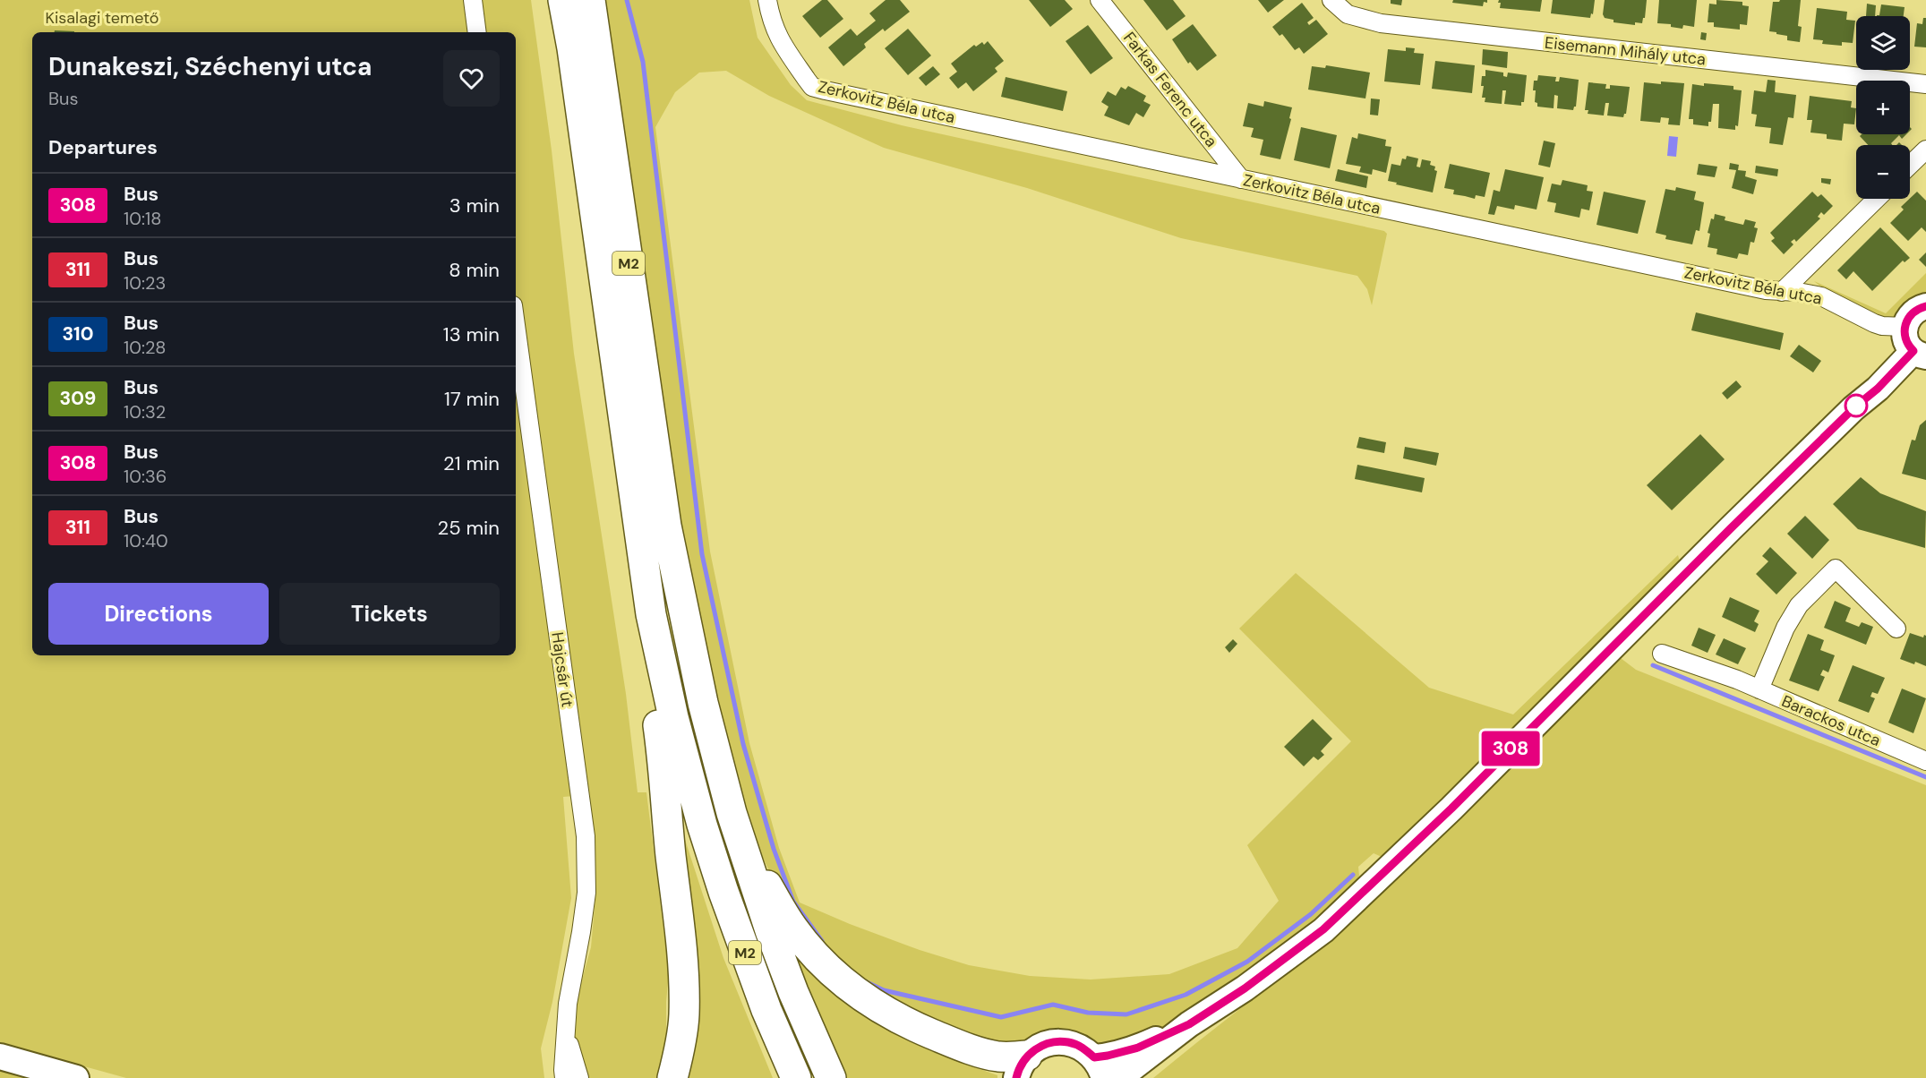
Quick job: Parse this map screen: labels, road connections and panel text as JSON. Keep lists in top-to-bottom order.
{
  "streets": {
    "highway": ["M2"],
    "street": [
      "Eisemann Mihály utca",
      "Farkas Ferenc utca",
      "Zerkovitz Béla utca",
      "Hajcsár út",
      "Barackos utca"
    ]
  },
  "crossings": [
    ["Farkas Ferenc utca", "Zerkovitz Béla utca"]
  ],
  "parks": ["Kisalagi temető"],
  "lines": ["bus line 308"],
  "page": {
    "on_map": "308",
    "map_buttons": ["+", "−"],
    "heading": [
      ["Dunakeszi, Széchenyi utca", "Bus"],
      "Departures"
    ],
    "list": [
      {
        "mark": "308",
        "name": "Bus",
        "note": "10:18",
        "value": "3 min"
      },
      {
        "mark": "311",
        "name": "Bus",
        "note": "10:23",
        "value": "8 min"
      },
      {
        "mark": "310",
        "name": "Bus",
        "note": "10:28",
        "value": "13 min"
      },
      {
        "mark": "309",
        "name": "Bus",
        "note": "10:32",
        "value": "17 min"
      },
      {
        "mark": "308",
        "name": "Bus",
        "note": "10:36",
        "value": "21 min"
      },
      {
        "mark": "311",
        "name": "Bus",
        "note": "10:40",
        "value": "25 min"
      }
    ],
    "buttons": ["Directions", "Tickets"]
  }
}
